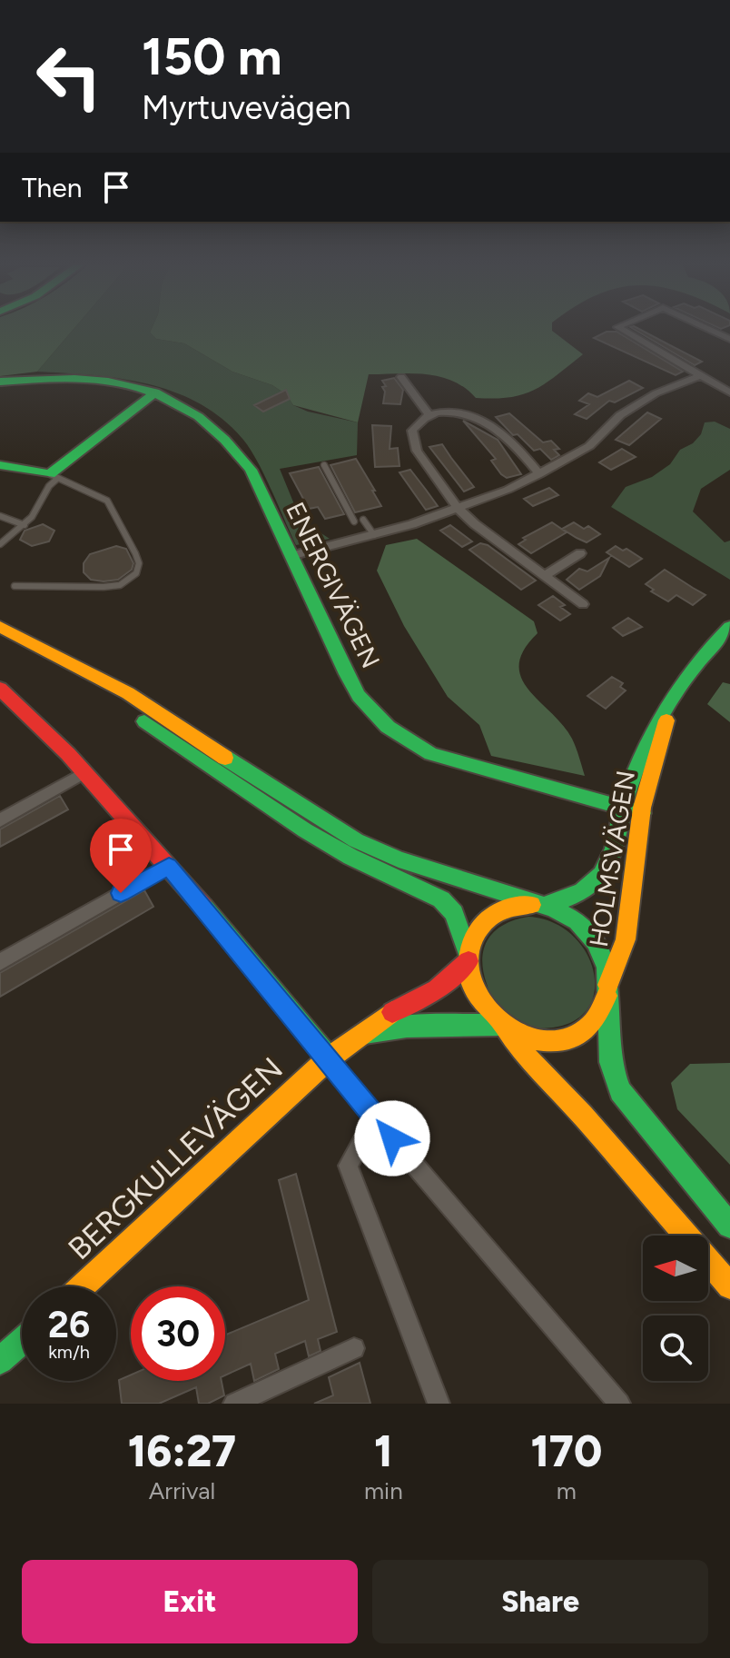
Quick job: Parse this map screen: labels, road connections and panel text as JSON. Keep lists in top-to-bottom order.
{
  "streets": {
    "main road": ["ENERGIVÄGEN", "HOLMSVÄGEN", "BERGKULLEVÄGEN"]
  },
  "crossings": [
    ["ENERGIVÄGEN", "HOLMSVÄGEN"],
    ["HOLMSVÄGEN", "BERGKULLEVÄGEN"]
  ],
  "north": "left",
  "page": {
    "turn": ["150 m", "Myrtuvevägen"],
    "then": "Then",
    "speed": "26 km/h",
    "limit": "30",
    "eta": [
      "16:27",
      "Arrival",
      "1",
      "min",
      "170",
      "m"
    ],
    "buttons": ["Exit", "Share"]
  }
}
